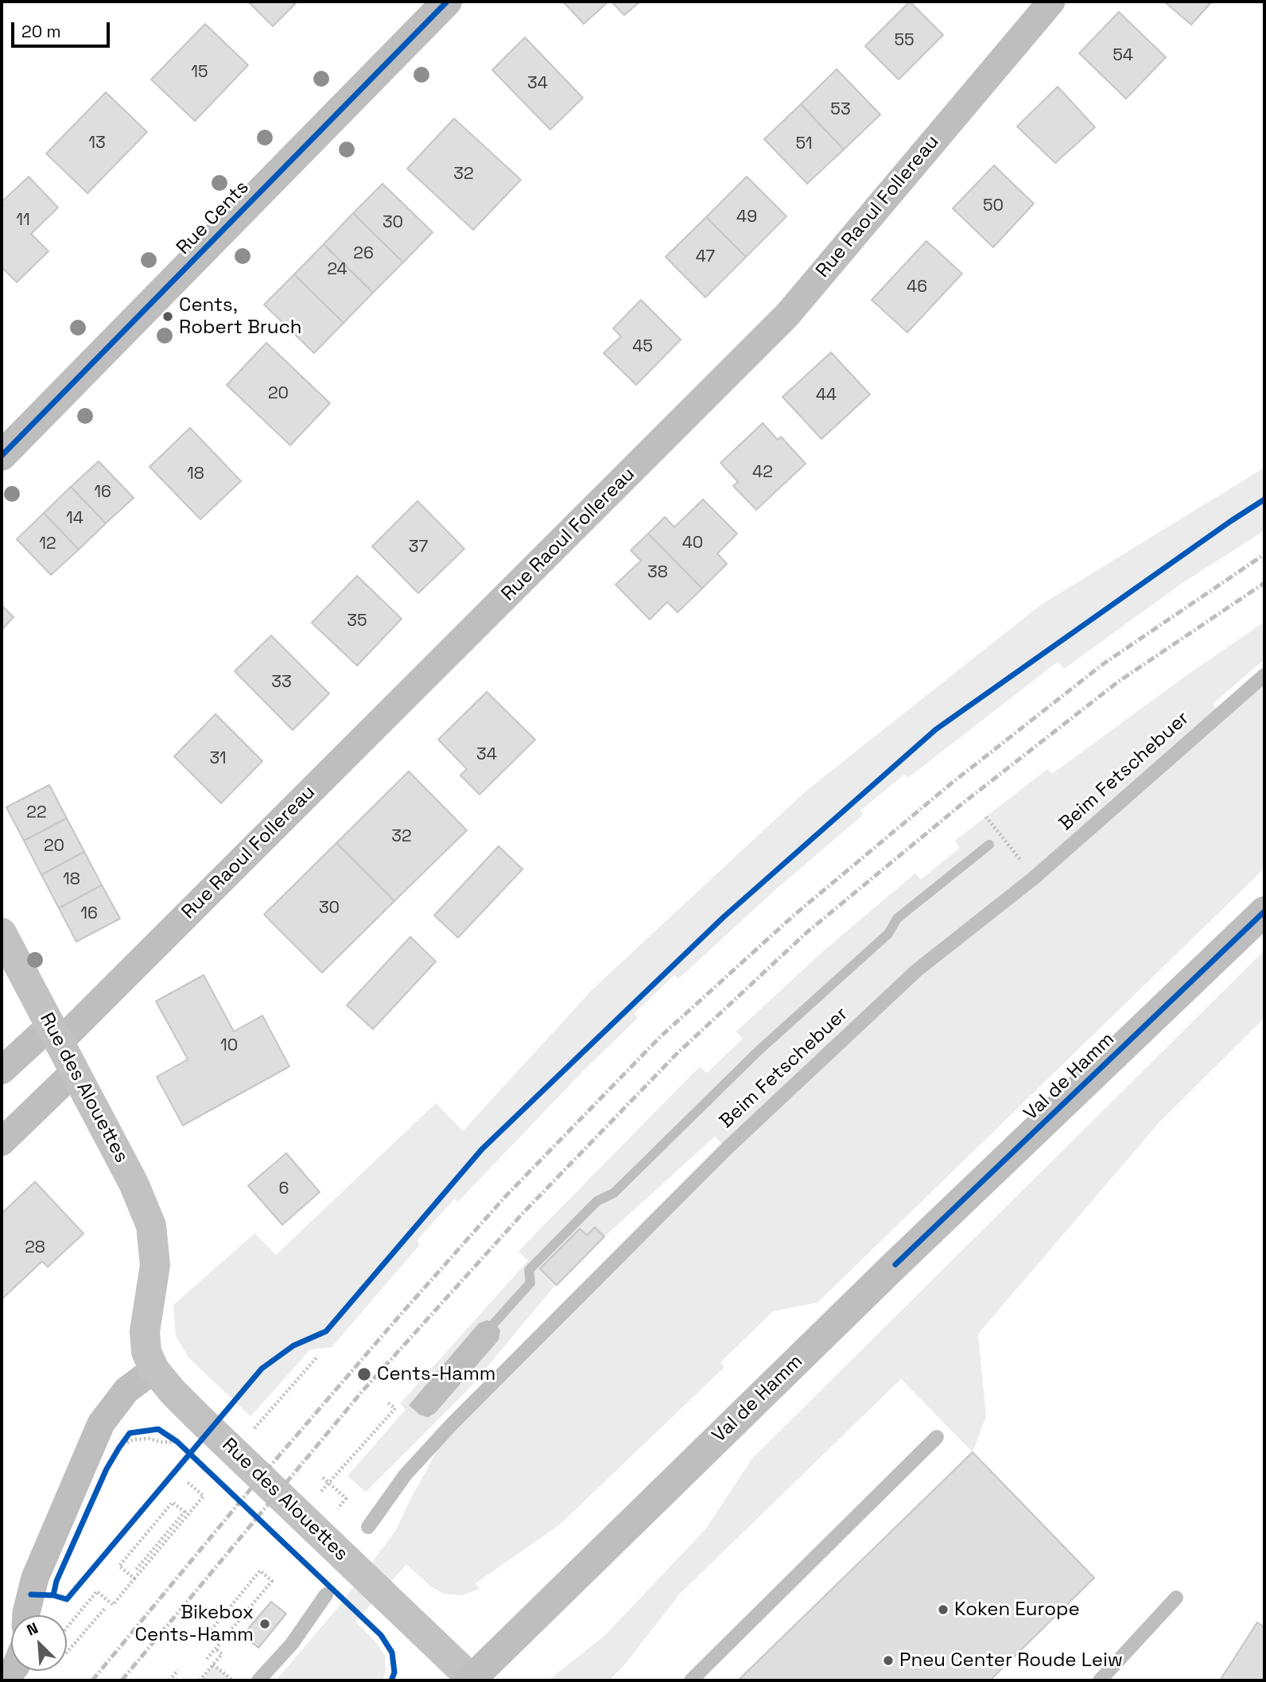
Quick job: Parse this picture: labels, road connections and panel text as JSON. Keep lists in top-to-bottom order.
{
  "streets": {
    "main road": ["Rue Cents", "Val de Hamm", "Rue des Alouettes"],
    "street": ["Rue Raoul Follereau"],
    "lane": ["Beim Fetschebuer"]
  },
  "crossings": [
    ["Rue Raoul Follereau", "Rue des Alouettes"],
    ["Val de Hamm", "Rue des Alouettes"]
  ],
  "places": [
    "Cents, Robert Bruch",
    "Cents-Hamm",
    "Koken Europe",
    "Bikebox Cents-Hamm",
    "Pneu Center Roude Leiw"
  ],
  "house_numbers": [
    "55",
    "54",
    "15",
    "34",
    "53",
    "13",
    "51",
    "32",
    "50",
    "49",
    "11",
    "30",
    "26",
    "47",
    "24",
    "46",
    "45",
    "20",
    "44",
    "42",
    "18",
    "16",
    "14",
    "40",
    "12",
    "37",
    "38",
    "35",
    "33",
    "34",
    "31",
    "22",
    "32",
    "20",
    "18",
    "30",
    "16",
    "10",
    "6",
    "28"
  ],
  "scale_bar": "20 m",
  "north": "top left"
}
